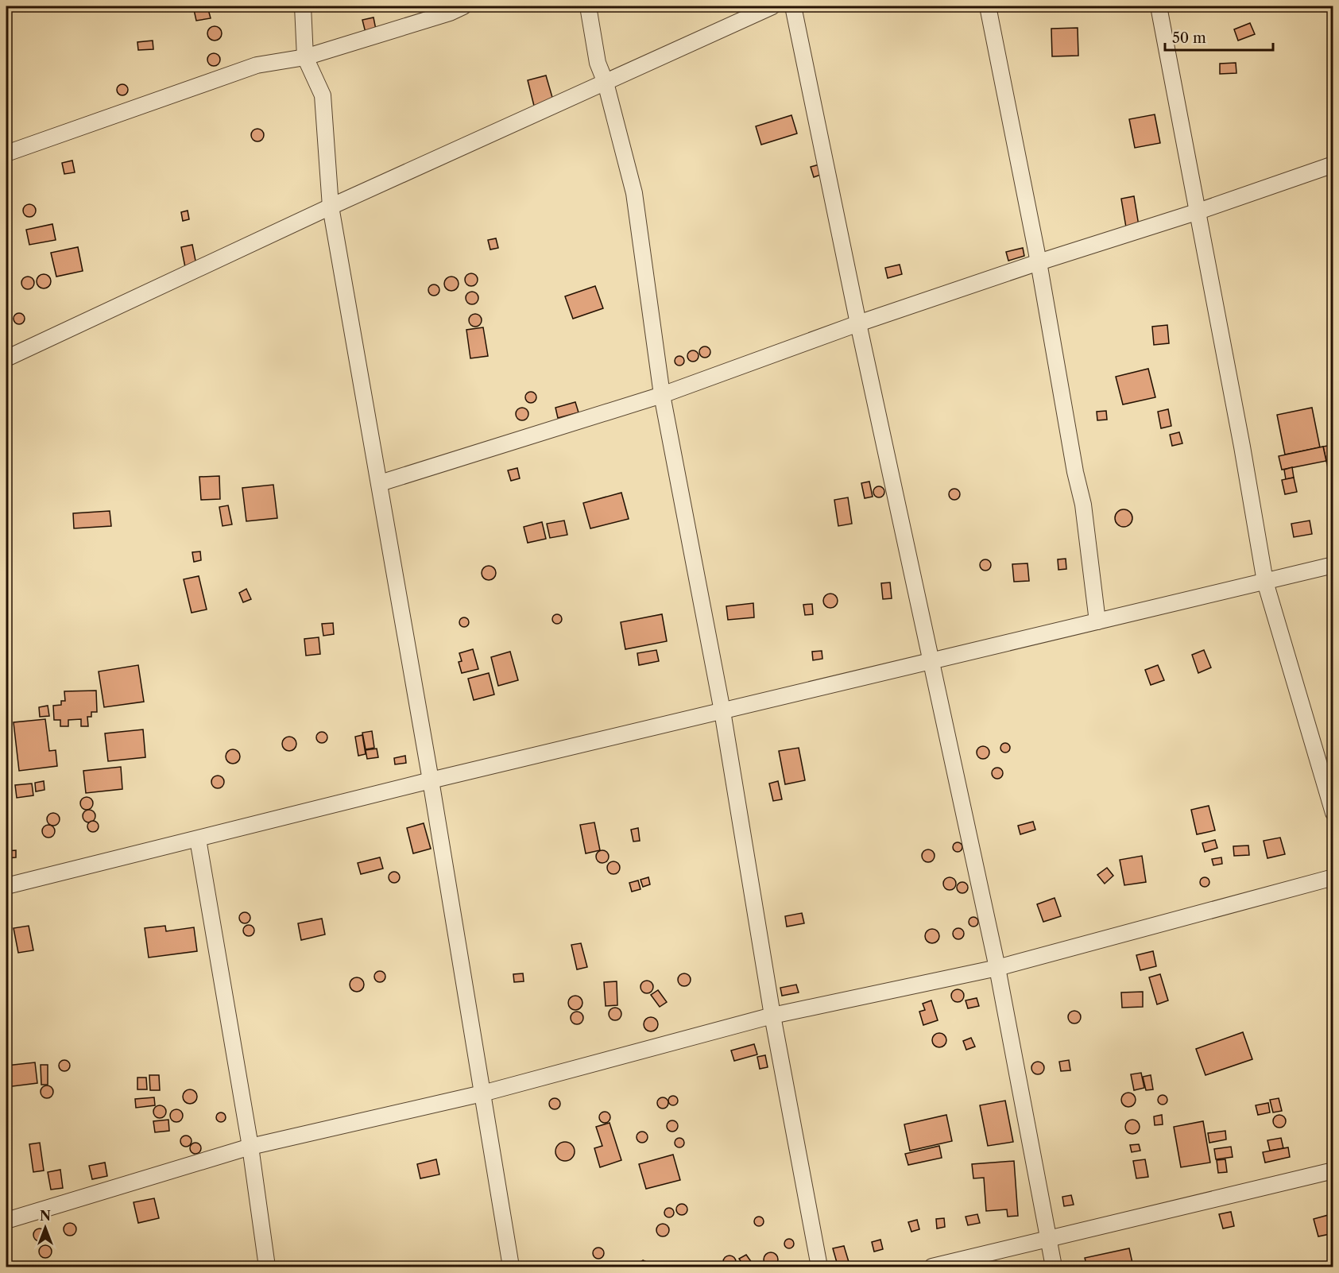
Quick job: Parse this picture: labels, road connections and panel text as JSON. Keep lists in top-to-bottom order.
{
  "scale_bar": "50 m",
  "north": "top"
}
